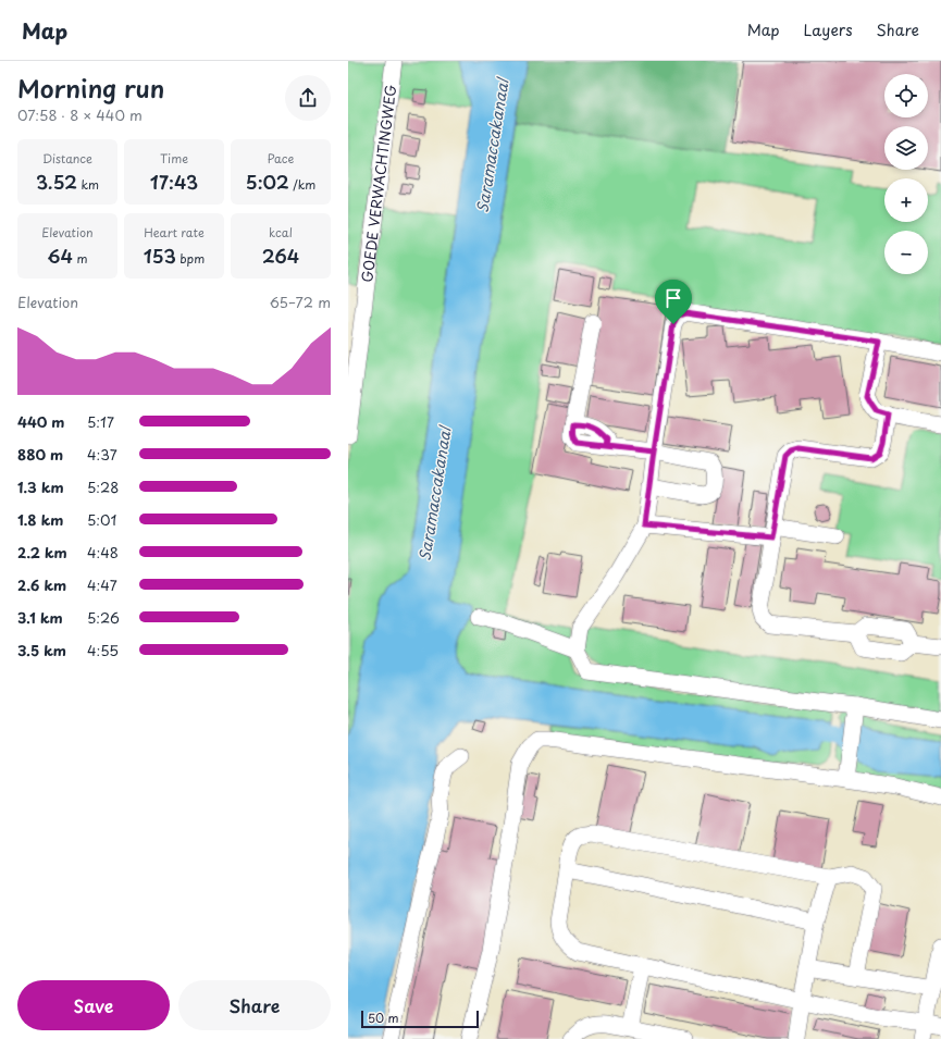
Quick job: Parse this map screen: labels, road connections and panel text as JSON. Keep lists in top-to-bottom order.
{
  "streets": {
    "street": ["GOEDE VERWACHTINGWEG"]
  },
  "water": ["Saramaccakanaal"],
  "scale_bar": "50 m",
  "page": {
    "header": "Map",
    "nav": ["Map", "Layers", "Share"],
    "heading": ["Morning run", "07:58 · 8 × 440 m"],
    "map_buttons": ["+", "−"],
    "stats": [
      ["Distance", "3.52 km"],
      ["Time", "17:43"],
      ["Pace", "5:02 /km"],
      ["Elevation", "64 m"],
      ["Heart rate", "153 bpm"],
      ["kcal", "264"]
    ],
    "chart": ["Elevation", "65–72 m"],
    "list": [
      {
        "name": "440 m",
        "note": "5:17"
      },
      {
        "name": "880 m",
        "note": "4:37"
      },
      {
        "name": "1.3 km",
        "note": "5:28"
      },
      {
        "name": "1.8 km",
        "note": "5:01"
      },
      {
        "name": "2.2 km",
        "note": "4:48"
      },
      {
        "name": "2.6 km",
        "note": "4:47"
      },
      {
        "name": "3.1 km",
        "note": "5:26"
      },
      {
        "name": "3.5 km",
        "note": "4:55"
      }
    ],
    "buttons": ["Save", "Share"],
    "scale": "50 m"
  }
}
